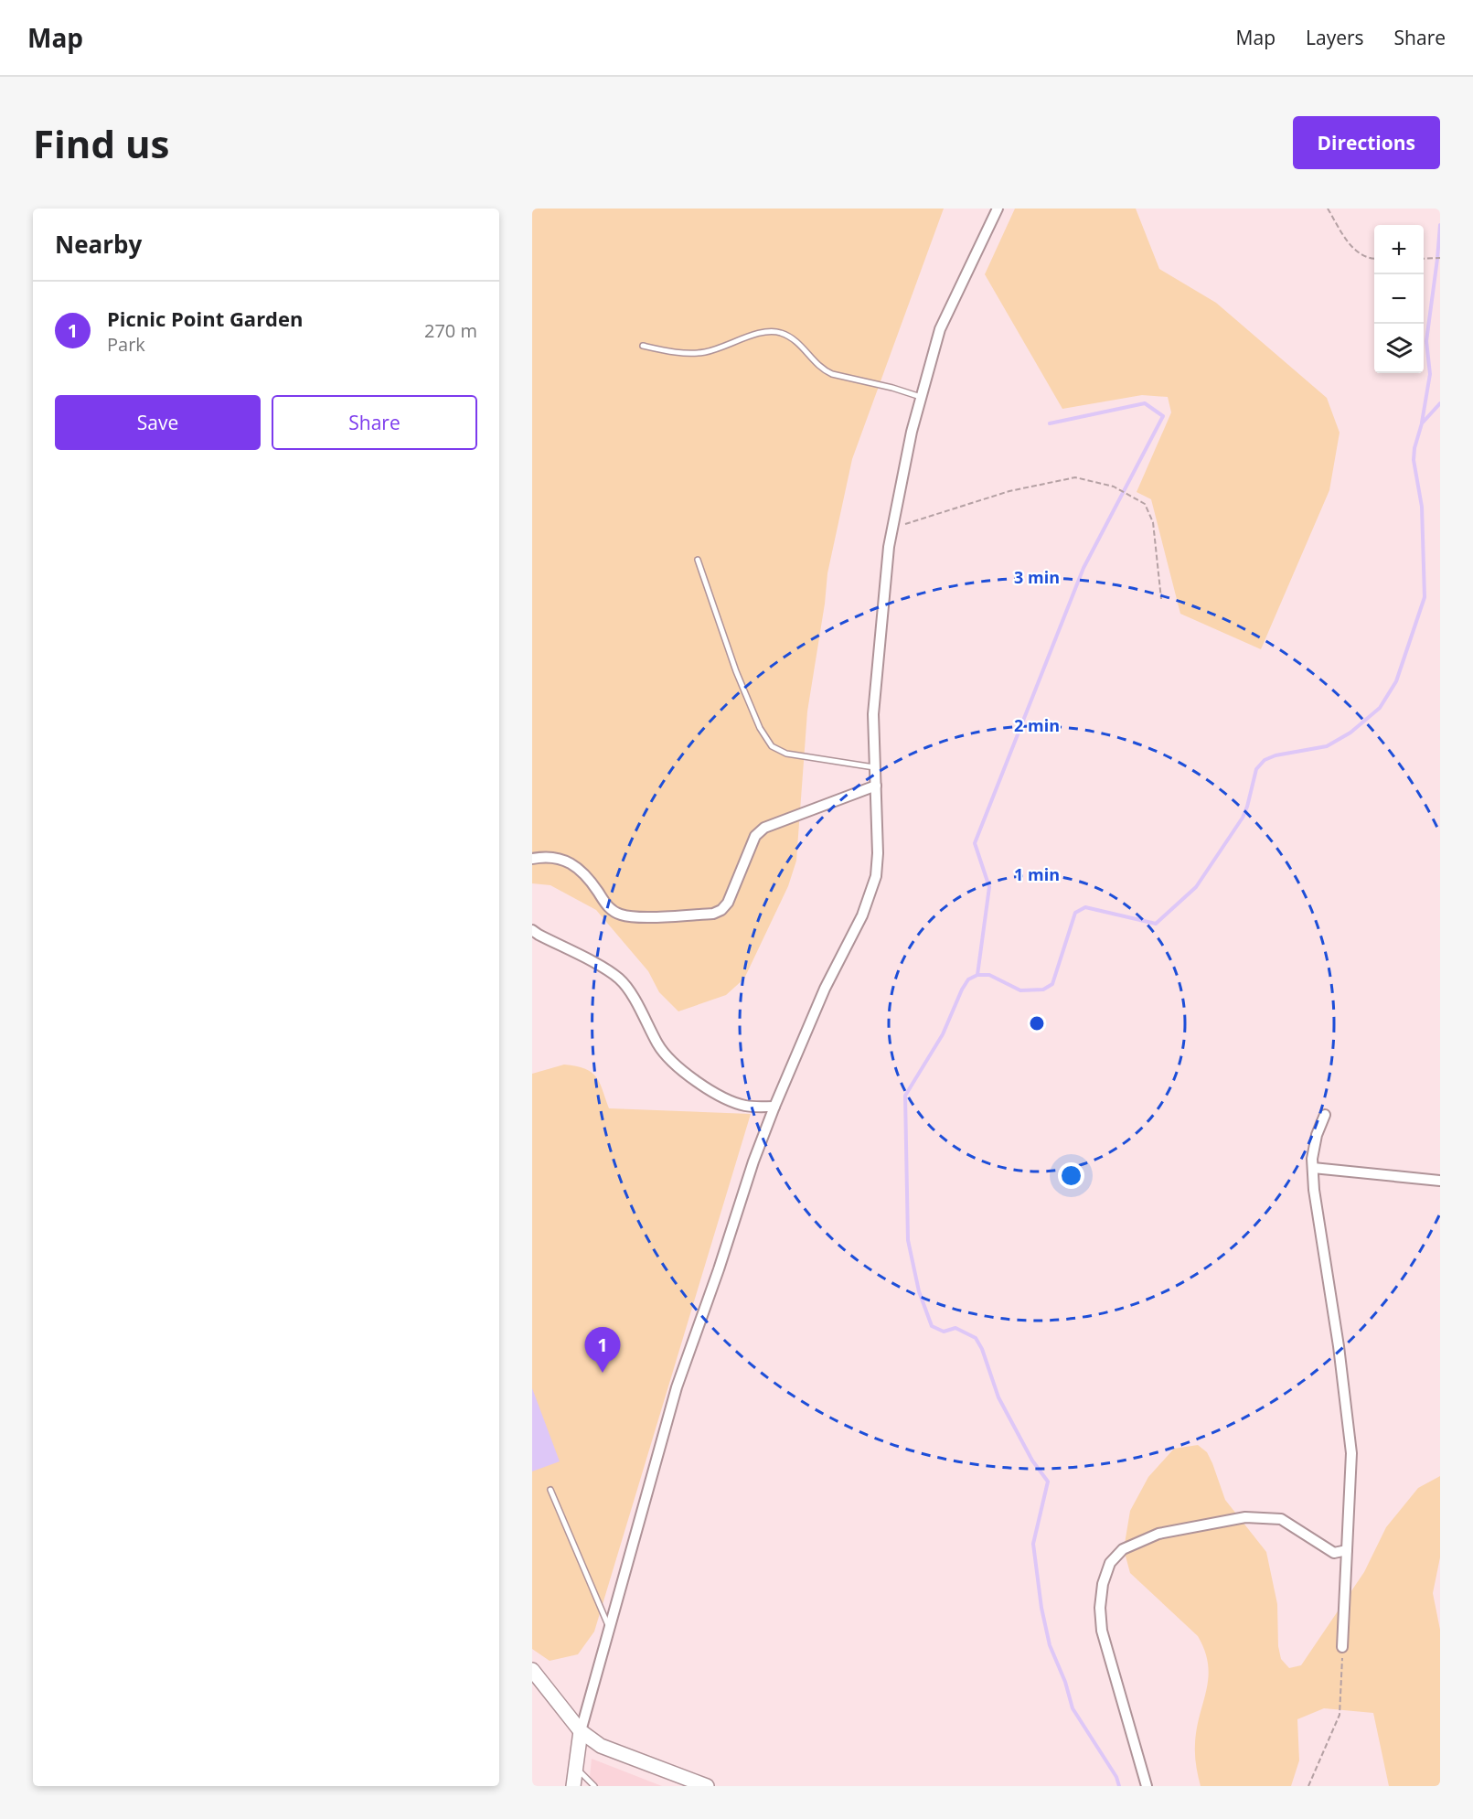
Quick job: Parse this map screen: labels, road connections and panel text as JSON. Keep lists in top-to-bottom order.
{
  "page": {
    "header": "Map",
    "nav": ["Map", "Layers", "Share"],
    "buttons": [
      "Directions",
      ["Save", "Share"]
    ],
    "title": "Find us",
    "heading": "Nearby",
    "map_buttons": ["+", "−"],
    "list": [
      {
        "mark": "1",
        "name": "Picnic Point Garden",
        "note": "Park",
        "value": "270 m"
      }
    ],
    "pins": "1"
  },
  "rings": ["3 min", "2 min", "1 min"]
}
